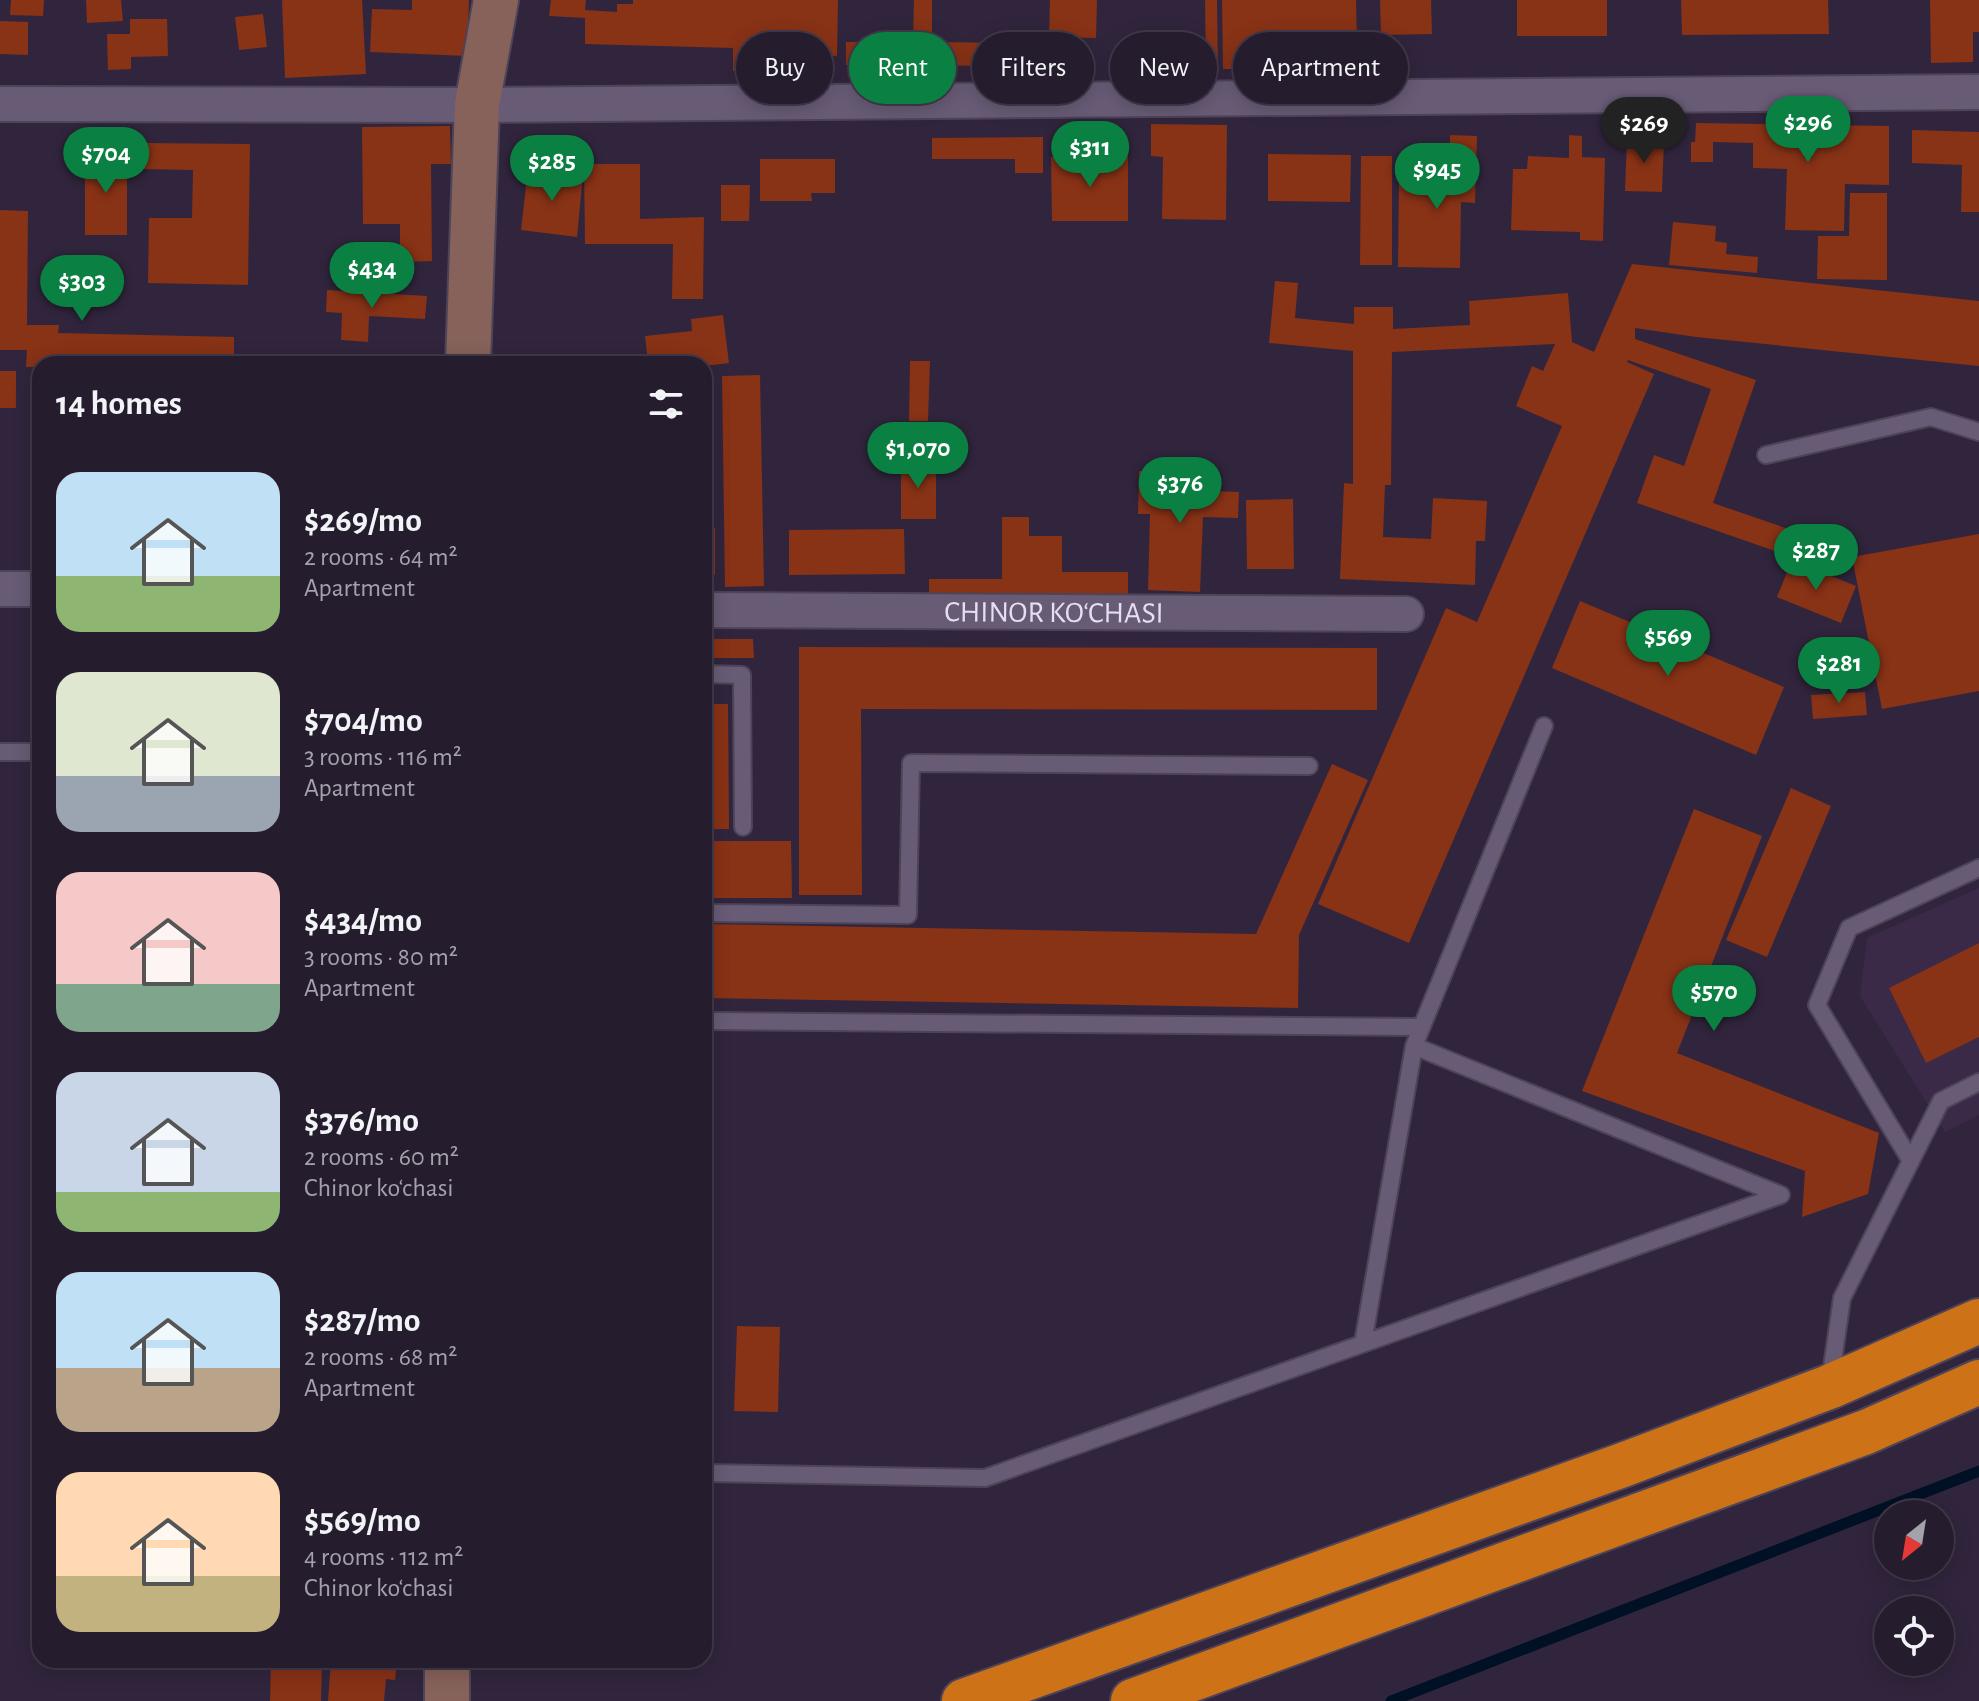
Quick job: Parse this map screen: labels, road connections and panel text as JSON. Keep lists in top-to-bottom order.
{
  "streets": {
    "street": ["CHINOR KO‘CHASI"]
  },
  "north": "bottom left",
  "page": {
    "chip": [
      "Buy",
      "Rent",
      "Filters",
      "New",
      "Apartment"
    ],
    "price": [
      "$296",
      "$269",
      "$311",
      "$704",
      "$285",
      "$945",
      "$434",
      "$303",
      "$1,070",
      "$376",
      "$287",
      "$569",
      "$281",
      "$570"
    ],
    "heading": "14 homes",
    "list": [
      {
        "name": "$269/mo",
        "note": "2 rooms · 64 m² · Apartment"
      },
      {
        "name": "$704/mo",
        "note": "3 rooms · 116 m² · Apartment"
      },
      {
        "name": "$434/mo",
        "note": "3 rooms · 80 m² · Apartment"
      },
      {
        "name": "$376/mo",
        "note": "2 rooms · 60 m² · Chinor ko‘chasi"
      },
      {
        "name": "$287/mo",
        "note": "2 rooms · 68 m² · Apartment"
      },
      {
        "name": "$569/mo",
        "note": "4 rooms · 112 m² · Chinor ko‘chasi"
      }
    ]
  }
}
